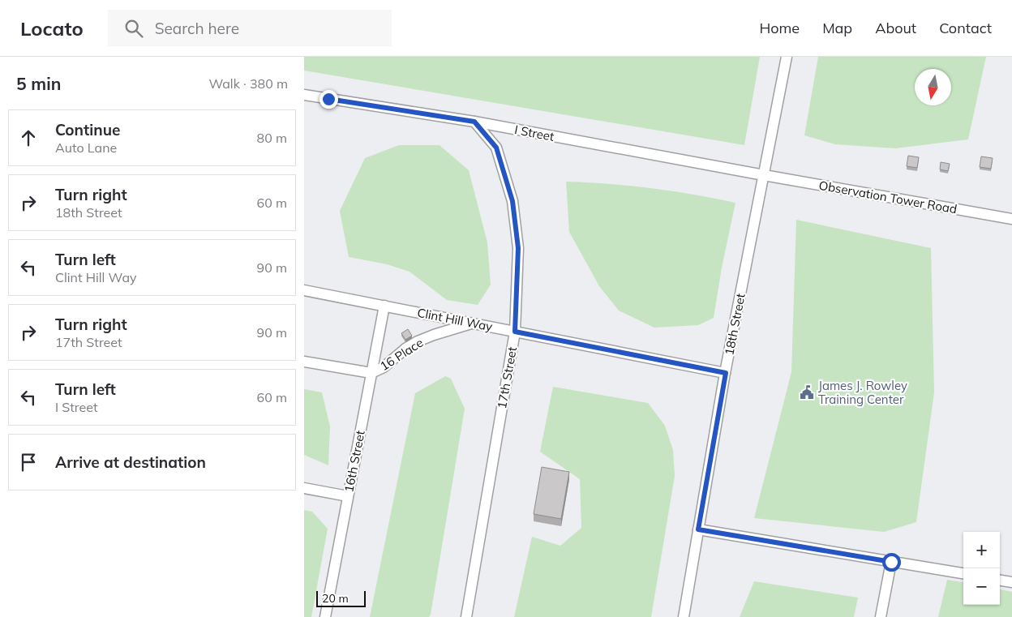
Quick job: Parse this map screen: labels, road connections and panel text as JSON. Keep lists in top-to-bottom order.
{
  "streets": {
    "lane": [
      "I Street",
      "Observation Tower Road",
      "Clint Hill Way",
      "18th Street",
      "16 Place",
      "17th Street",
      "16th Street"
    ]
  },
  "crossings": [
    ["I Street", "Observation Tower Road"],
    ["I Street", "18th Street"],
    ["I Street", "17th Street"],
    ["Observation Tower Road", "18th Street"],
    ["Clint Hill Way", "18th Street"],
    ["Clint Hill Way", "16 Place"],
    ["Clint Hill Way", "17th Street"],
    ["Clint Hill Way", "16th Street"],
    ["16 Place", "16th Street"]
  ],
  "places": {
    "public building": ["James J. Rowley Training Center"]
  },
  "scale_bar": "20 m",
  "north": "bottom",
  "page": {
    "header": "Locato",
    "search": "Search here",
    "nav": [
      "Home",
      "Map",
      "About",
      "Contact"
    ],
    "heading": ["5 min", "Walk · 380 m"],
    "list": [
      ["Continue", "Auto Lane", "80 m"],
      ["Turn right", "18th Street", "60 m"],
      ["Turn left", "Clint Hill Way", "90 m"],
      ["Turn right", "17th Street", "90 m"],
      ["Turn left", "I Street", "60 m"],
      "Arrive at destination"
    ],
    "map_buttons": ["+", "−"],
    "scale": "20 m"
  }
}
